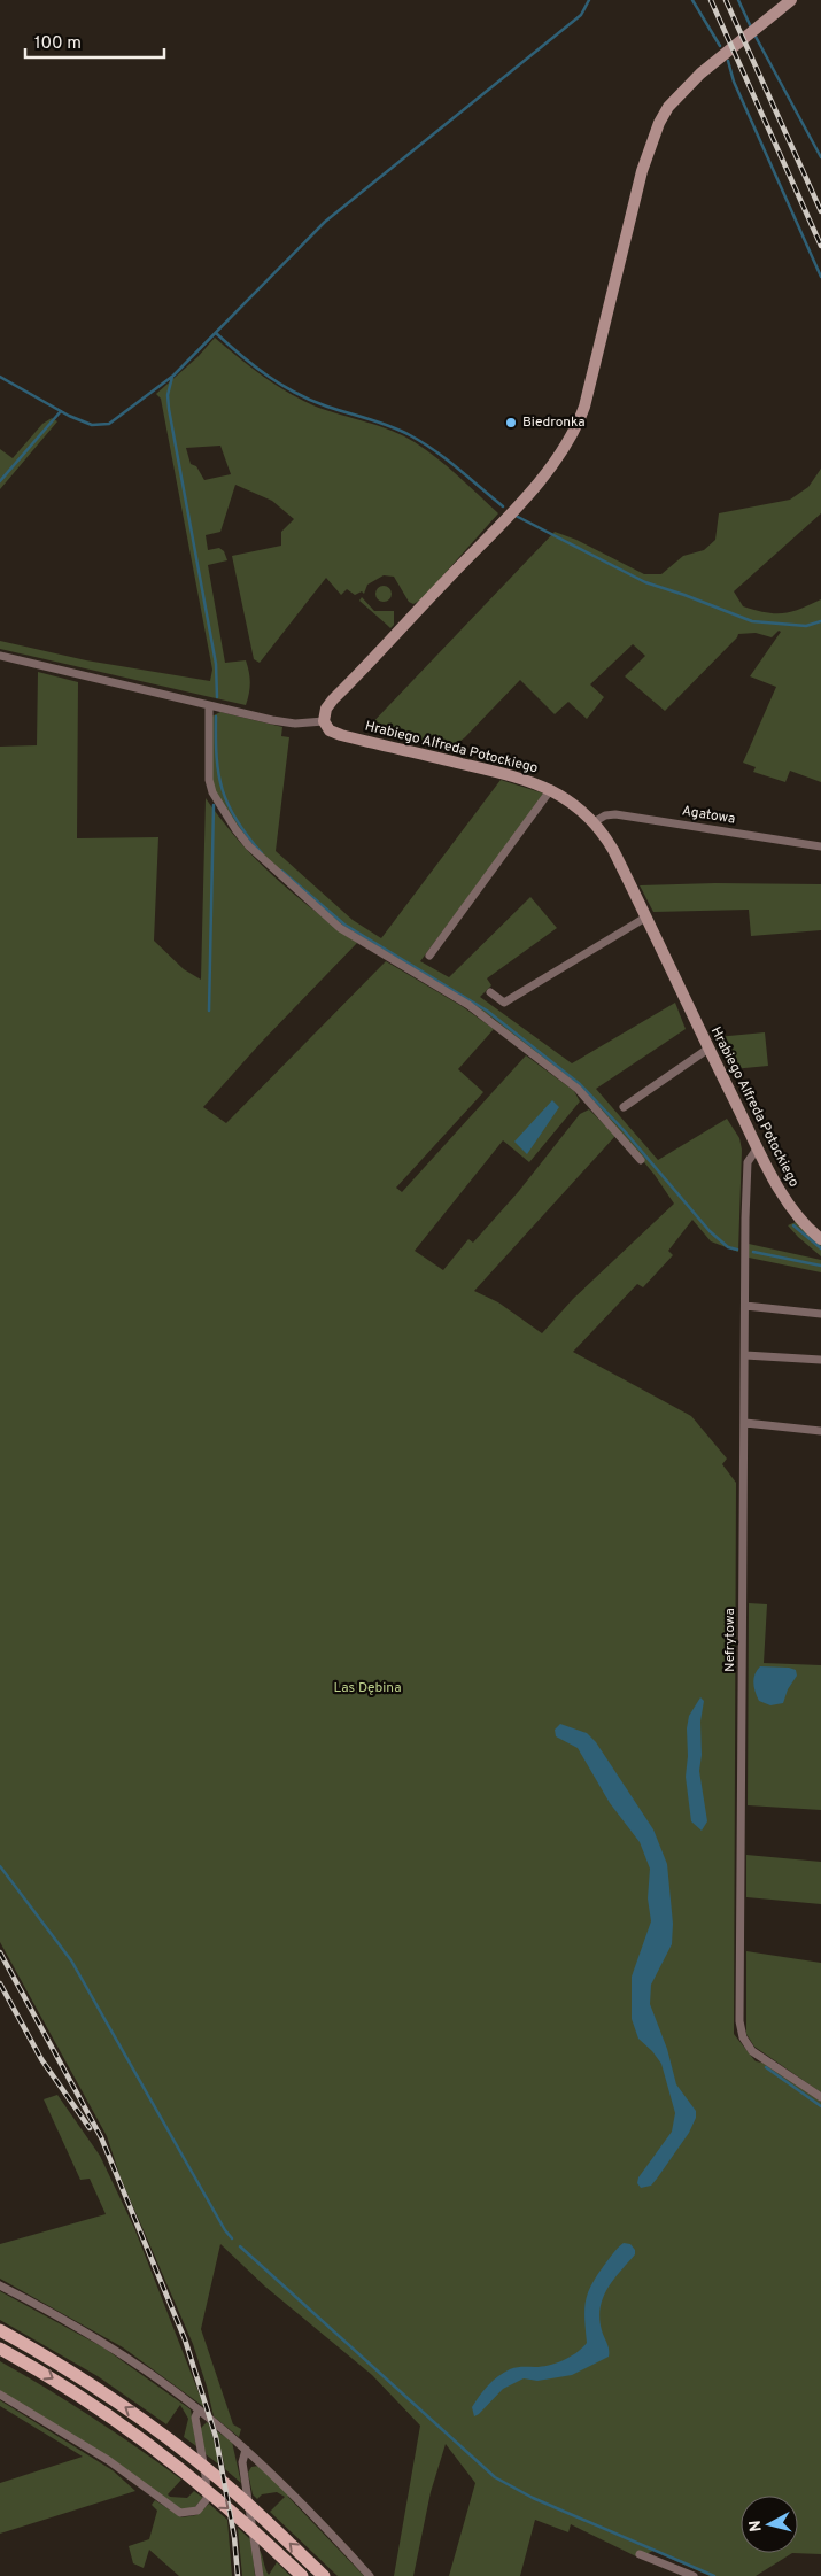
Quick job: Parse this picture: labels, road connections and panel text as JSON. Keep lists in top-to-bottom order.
{
  "streets": {
    "street": ["Hrabiego Alfreda Potockiego", "Agatowa", "Nefrytowa"]
  },
  "crossings": [
    ["Hrabiego Alfreda Potockiego", "Agatowa"],
    ["Hrabiego Alfreda Potockiego", "Nefrytowa"]
  ],
  "parks": ["Las Dębina"],
  "places": ["Biedronka"],
  "scale_bar": "100 m",
  "north": "left"
}
